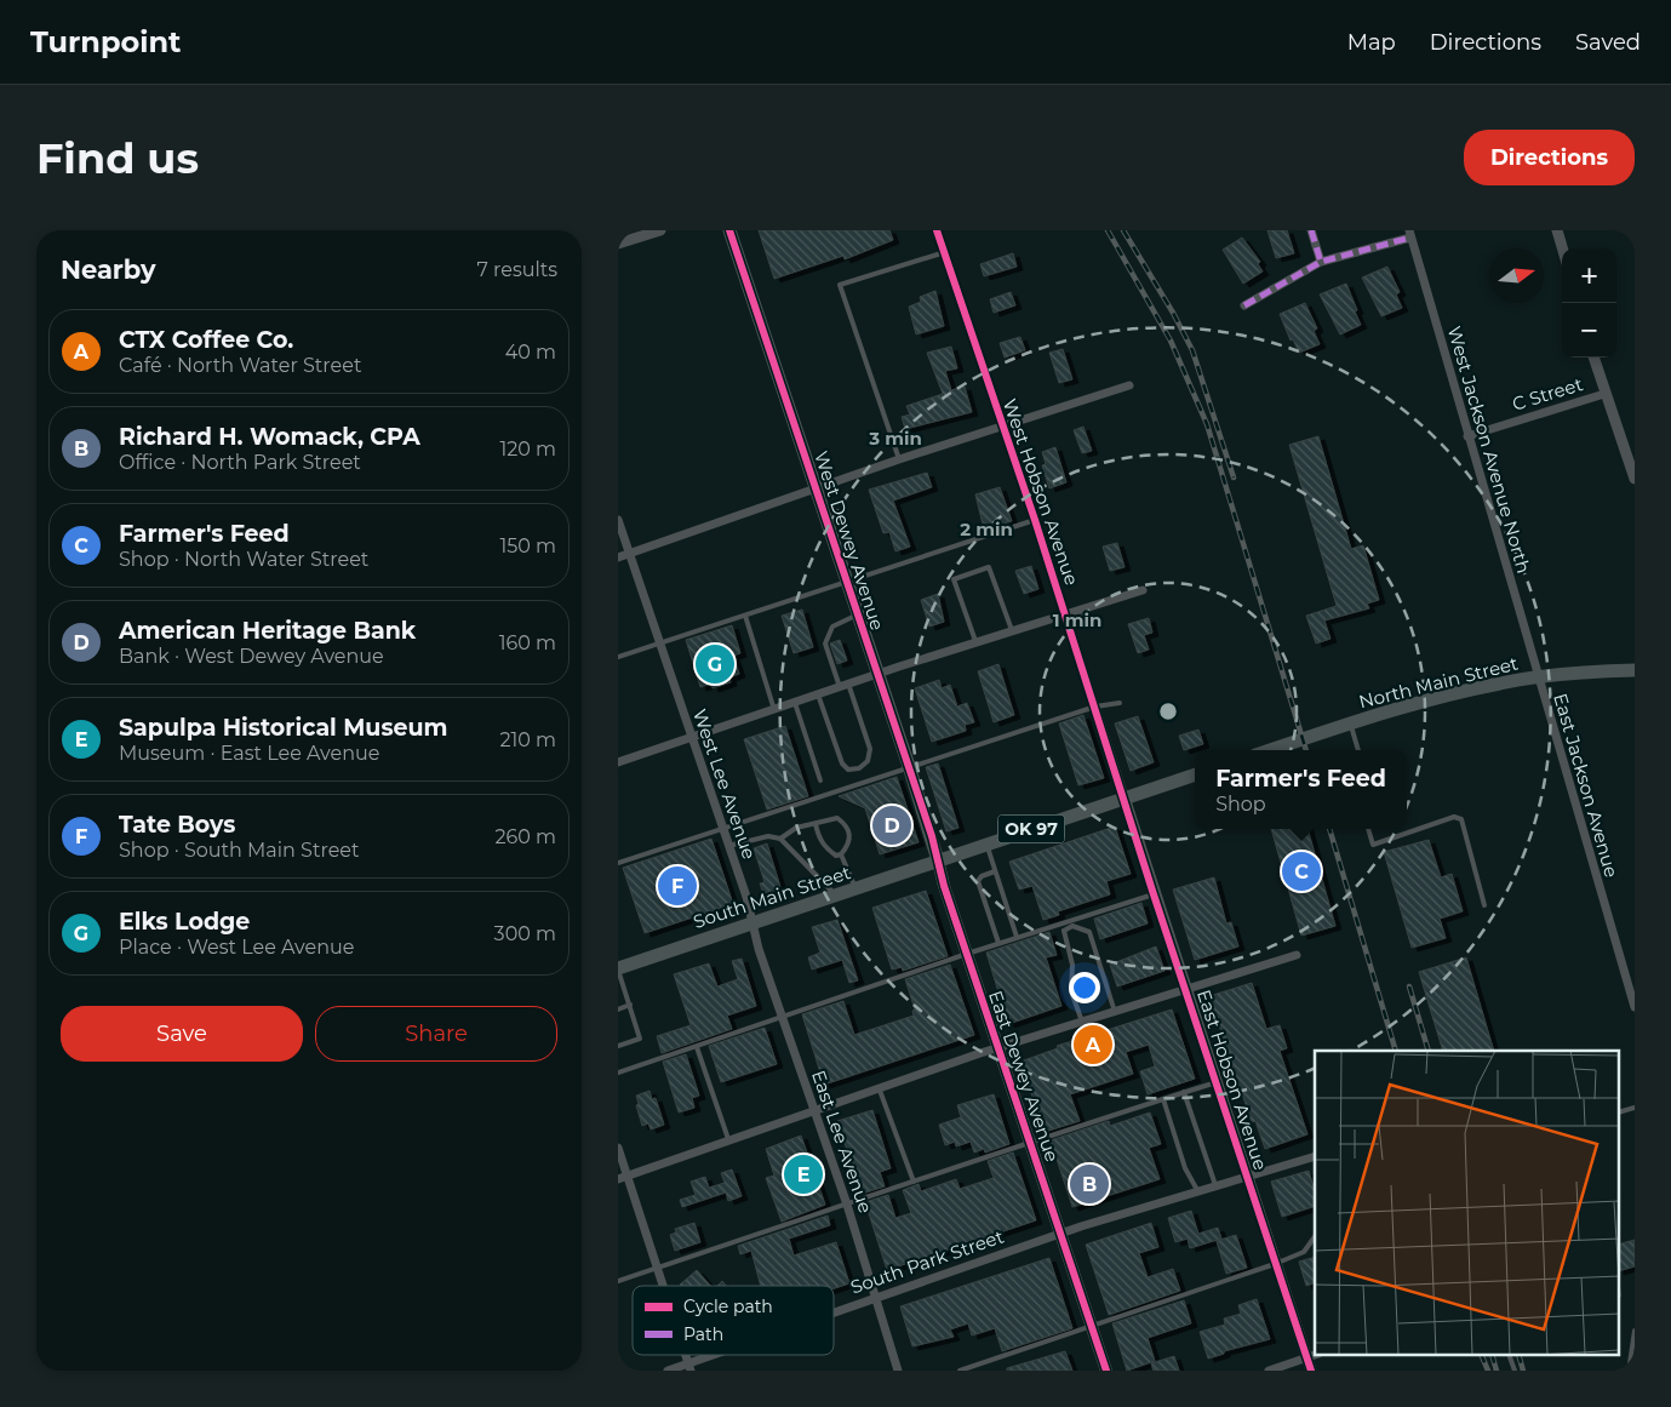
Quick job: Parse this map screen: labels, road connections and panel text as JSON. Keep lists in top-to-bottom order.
{
  "streets": {
    "main road": [
      "West Dewey Avenue",
      "North Main Street",
      "OK 97",
      "South Main Street",
      "East Dewey Avenue"
    ],
    "street": [
      "C Street",
      "West Jackson Avenue North",
      "West Hobson Avenue",
      "West Lee Avenue",
      "East Jackson Avenue",
      "East Hobson Avenue",
      "East Lee Avenue",
      "South Park Street"
    ]
  },
  "crossings": [
    ["C Street", "West Jackson Avenue North"],
    ["West Jackson Avenue North", "North Main Street"],
    ["West Jackson Avenue North", "East Jackson Avenue"],
    ["West Hobson Avenue", "OK 97"],
    ["West Hobson Avenue", "East Hobson Avenue"],
    ["West Dewey Avenue", "OK 97"],
    ["West Dewey Avenue", "South Main Street"],
    ["West Dewey Avenue", "East Dewey Avenue"],
    ["North Main Street", "East Jackson Avenue"],
    ["West Lee Avenue", "South Main Street"],
    ["West Lee Avenue", "East Lee Avenue"],
    ["OK 97", "South Main Street"],
    ["OK 97", "East Dewey Avenue"],
    ["OK 97", "East Hobson Avenue"],
    ["South Main Street", "East Dewey Avenue"],
    ["South Main Street", "East Lee Avenue"],
    ["East Dewey Avenue", "South Park Street"],
    ["East Hobson Avenue", "South Park Street"],
    ["East Lee Avenue", "South Park Street"]
  ],
  "legend": ["Cycle path", "Path"],
  "north": "right",
  "page": {
    "header": "Turnpoint",
    "nav": ["Map", "Directions", "Saved"],
    "buttons": [
      "Directions",
      ["Save", "Share"]
    ],
    "title": "Find us",
    "heading": ["Nearby", "7 results"],
    "map_buttons": ["+", "−"],
    "list": [
      {
        "mark": "A",
        "name": "CTX Coffee Co.",
        "note": "Café · North Water Street",
        "value": "40 m"
      },
      {
        "mark": "B",
        "name": "Richard H. Womack, CPA",
        "note": "Office · North Park Street",
        "value": "120 m"
      },
      {
        "mark": "C",
        "name": "Farmer's Feed",
        "note": "Shop · North Water Street",
        "value": "150 m"
      },
      {
        "mark": "D",
        "name": "American Heritage Bank",
        "note": "Bank · West Dewey Avenue",
        "value": "160 m"
      },
      {
        "mark": "E",
        "name": "Sapulpa Historical Museum",
        "note": "Museum · East Lee Avenue",
        "value": "210 m"
      },
      {
        "mark": "F",
        "name": "Tate Boys",
        "note": "Shop · South Main Street",
        "value": "260 m"
      },
      {
        "mark": "G",
        "name": "Elks Lodge",
        "note": "Place · West Lee Avenue",
        "value": "300 m"
      }
    ],
    "pins": [
      "G",
      "D",
      "C",
      "F",
      "A",
      "E",
      "B"
    ],
    "popup": ["Farmer's Feed", "Shop"]
  },
  "rings": ["3 min", "2 min", "1 min"]
}
